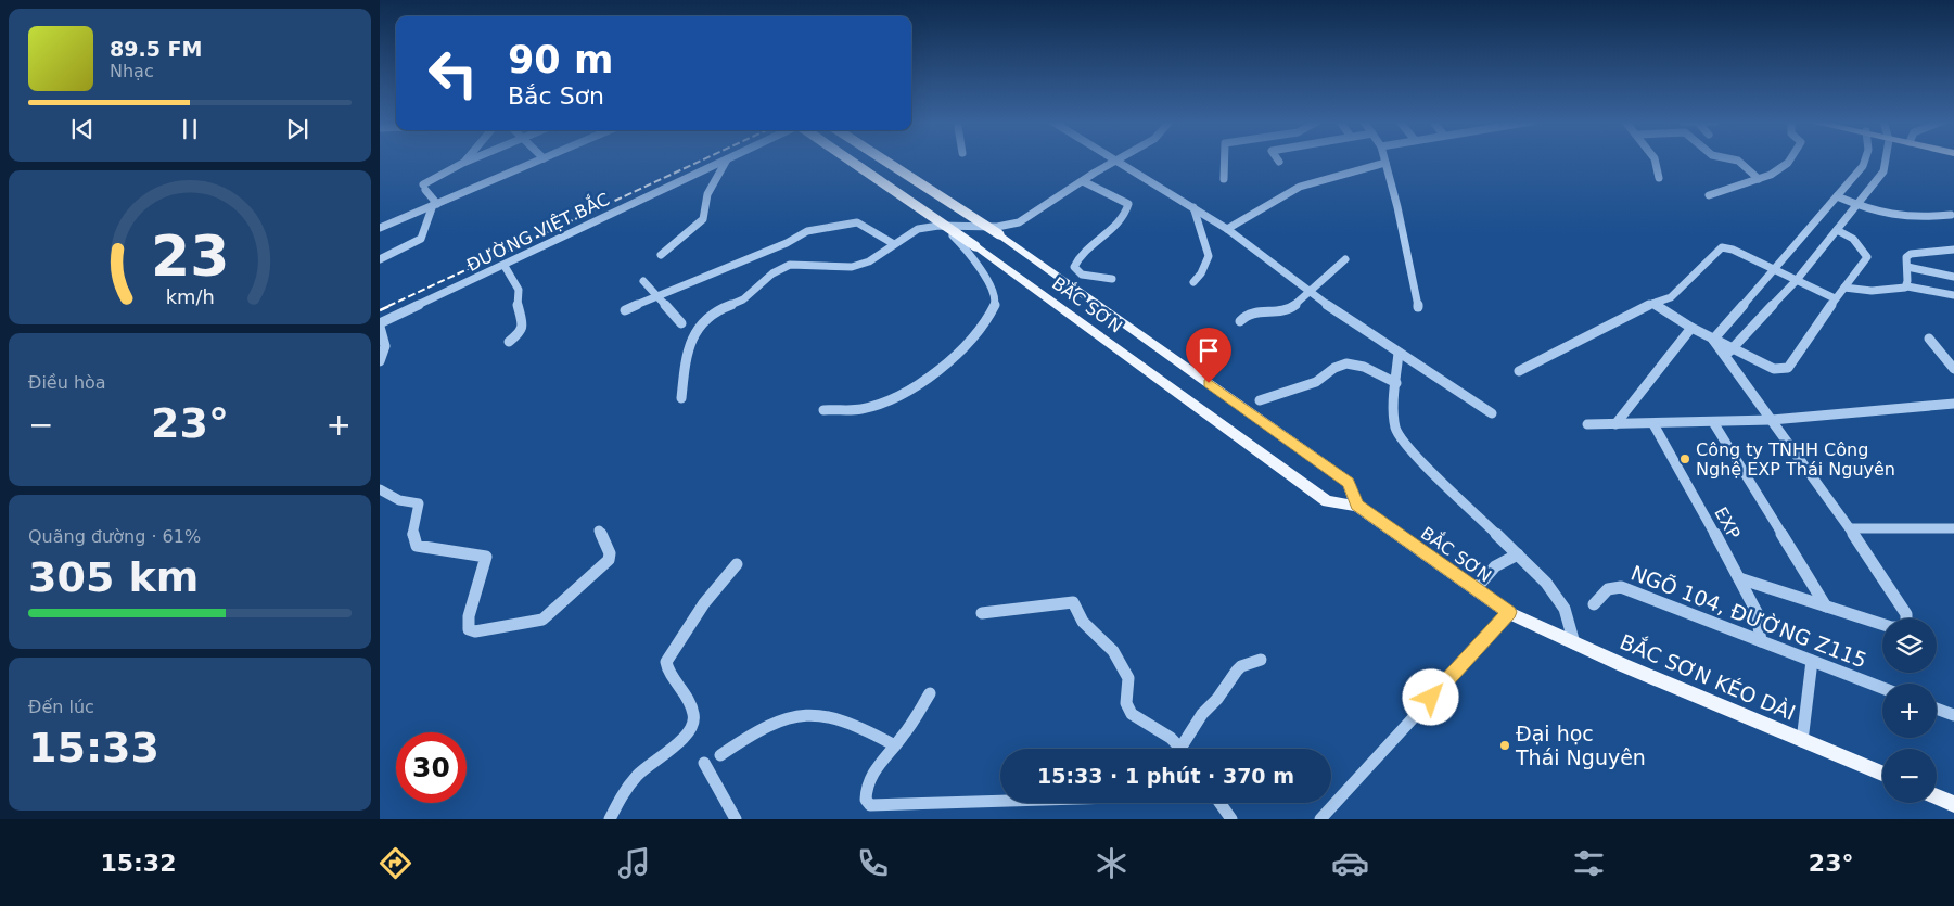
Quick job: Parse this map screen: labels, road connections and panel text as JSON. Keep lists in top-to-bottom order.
{
  "streets": {
    "main road": ["BẮC SƠN", "BẮC SƠN KÉO DÀI"],
    "street": ["ĐƯỜNG VIỆT BẮC", "EXP", "NGÕ 104, ĐƯỜNG Z115"]
  },
  "crossings": [
    ["BẮC SƠN", "BẮC SƠN KÉO DÀI"],
    ["EXP", "NGÕ 104, ĐƯỜNG Z115"]
  ],
  "places": ["Công ty TNHH Công Nghệ EXP Thái Nguyên", "Đại học Thái Nguyên"],
  "page": {
    "turn": ["90 m", "Bắc Sơn"],
    "song": ["89.5 FM", "Nhạc"],
    "tile": [
      "Điều hòa",
      ["Quãng đường · 61%", "305 km"],
      ["Đến lúc", "15:33"]
    ],
    "heat": ["−", "23°", "+"],
    "map_buttons": ["+", "−"],
    "limit": "30",
    "trip": "15:33 · 1 phút · 370 m",
    "tabs": ["15:32", "23°"],
    "gauge": ["23", "km/h"]
  }
}
